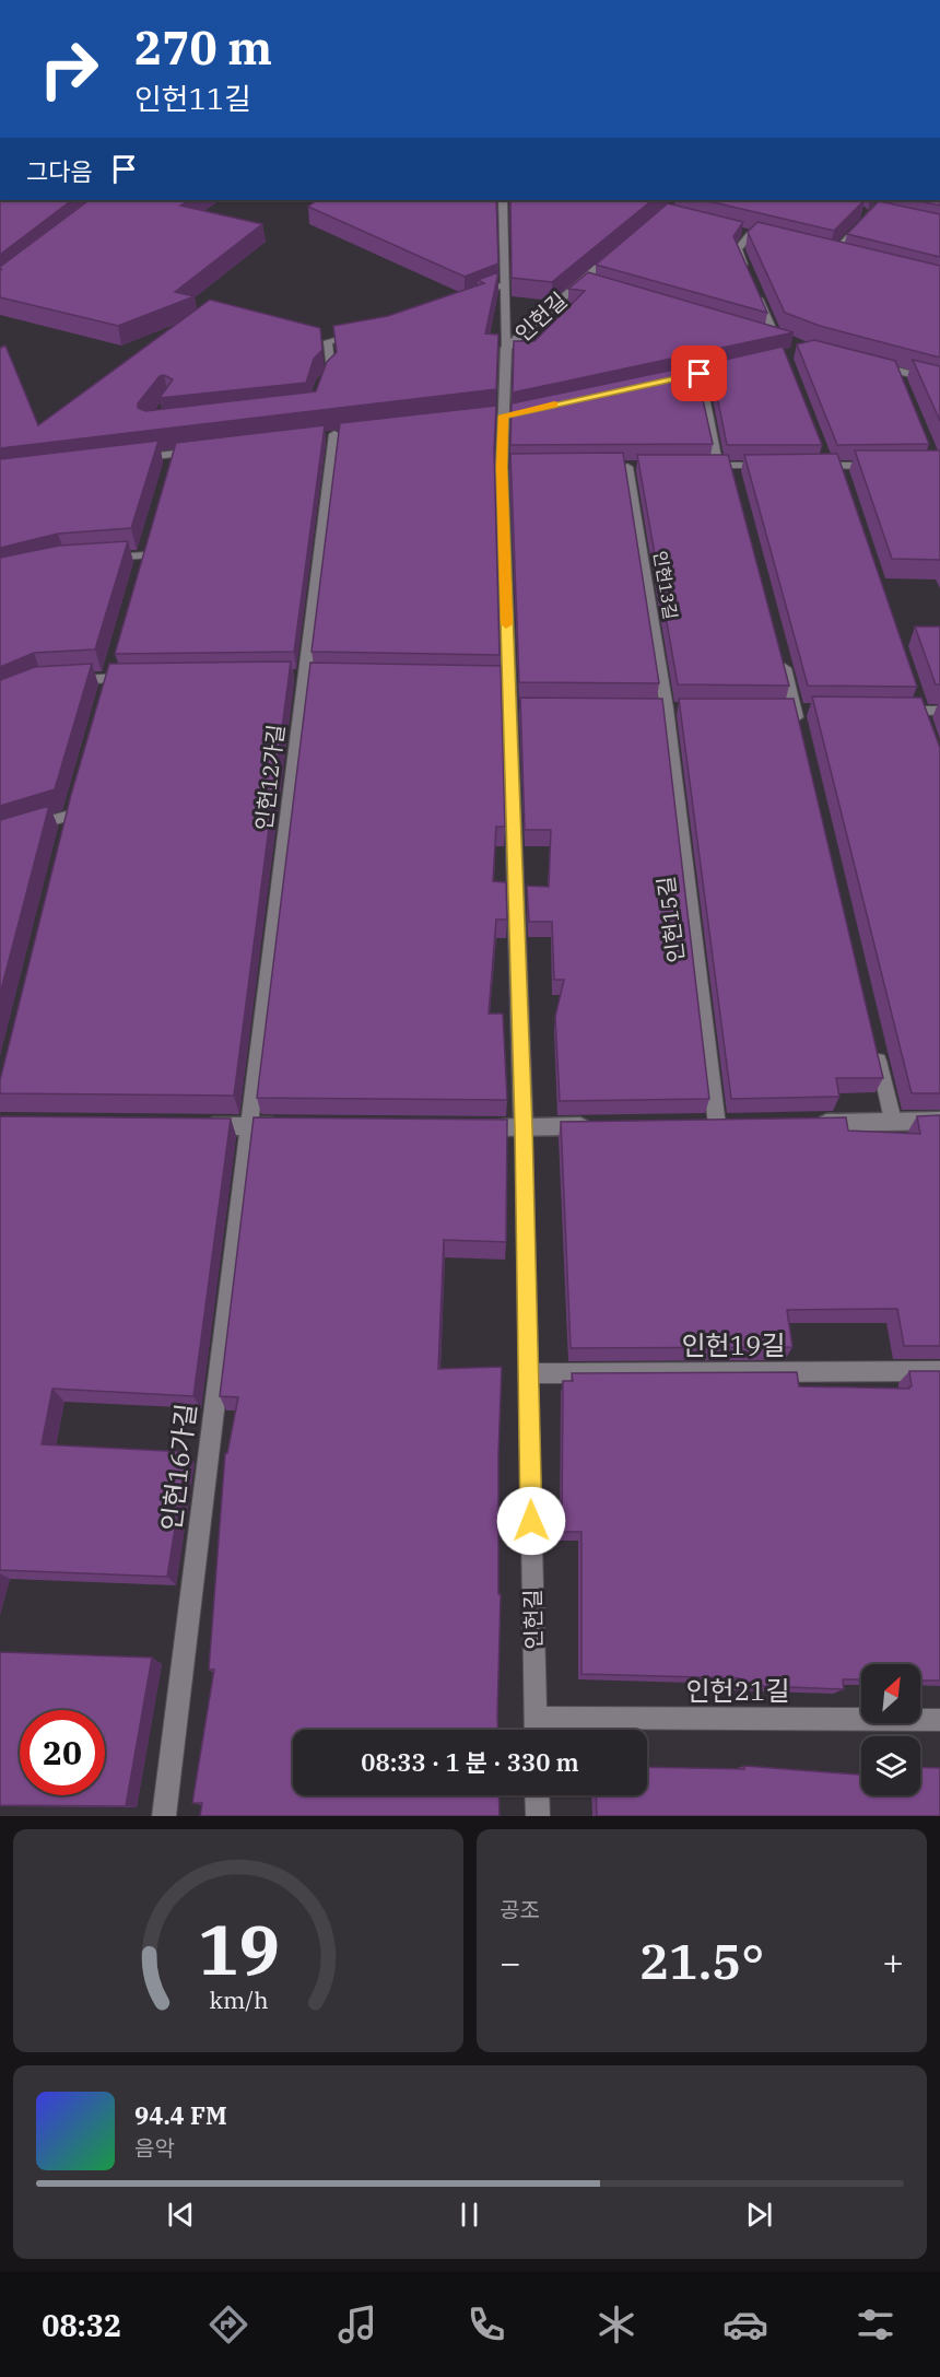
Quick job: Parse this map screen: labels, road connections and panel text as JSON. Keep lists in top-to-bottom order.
{
  "streets": {
    "street": ["인헌길"],
    "lane": [
      "인헌13길",
      "인헌12가길",
      "인헌15길",
      "인헌19길",
      "인헌16가길",
      "인헌21길"
    ]
  },
  "crossings": [
    ["인헌길", "인헌19길"],
    ["인헌길", "인헌21길"],
    ["인헌13길", "인헌15길"],
    ["인헌12가길", "인헌16가길"]
  ],
  "north": "top right",
  "page": {
    "turn": ["270 m", "인헌11길"],
    "then": "그다음",
    "limit": "20",
    "trip": "08:33 · 1 분 · 330 m",
    "tile": "공조",
    "heat": ["−", "21.5°", "+"],
    "song": ["94.4 FM", "음악"],
    "tabs": "08:32",
    "gauge": ["19", "km/h"]
  }
}
